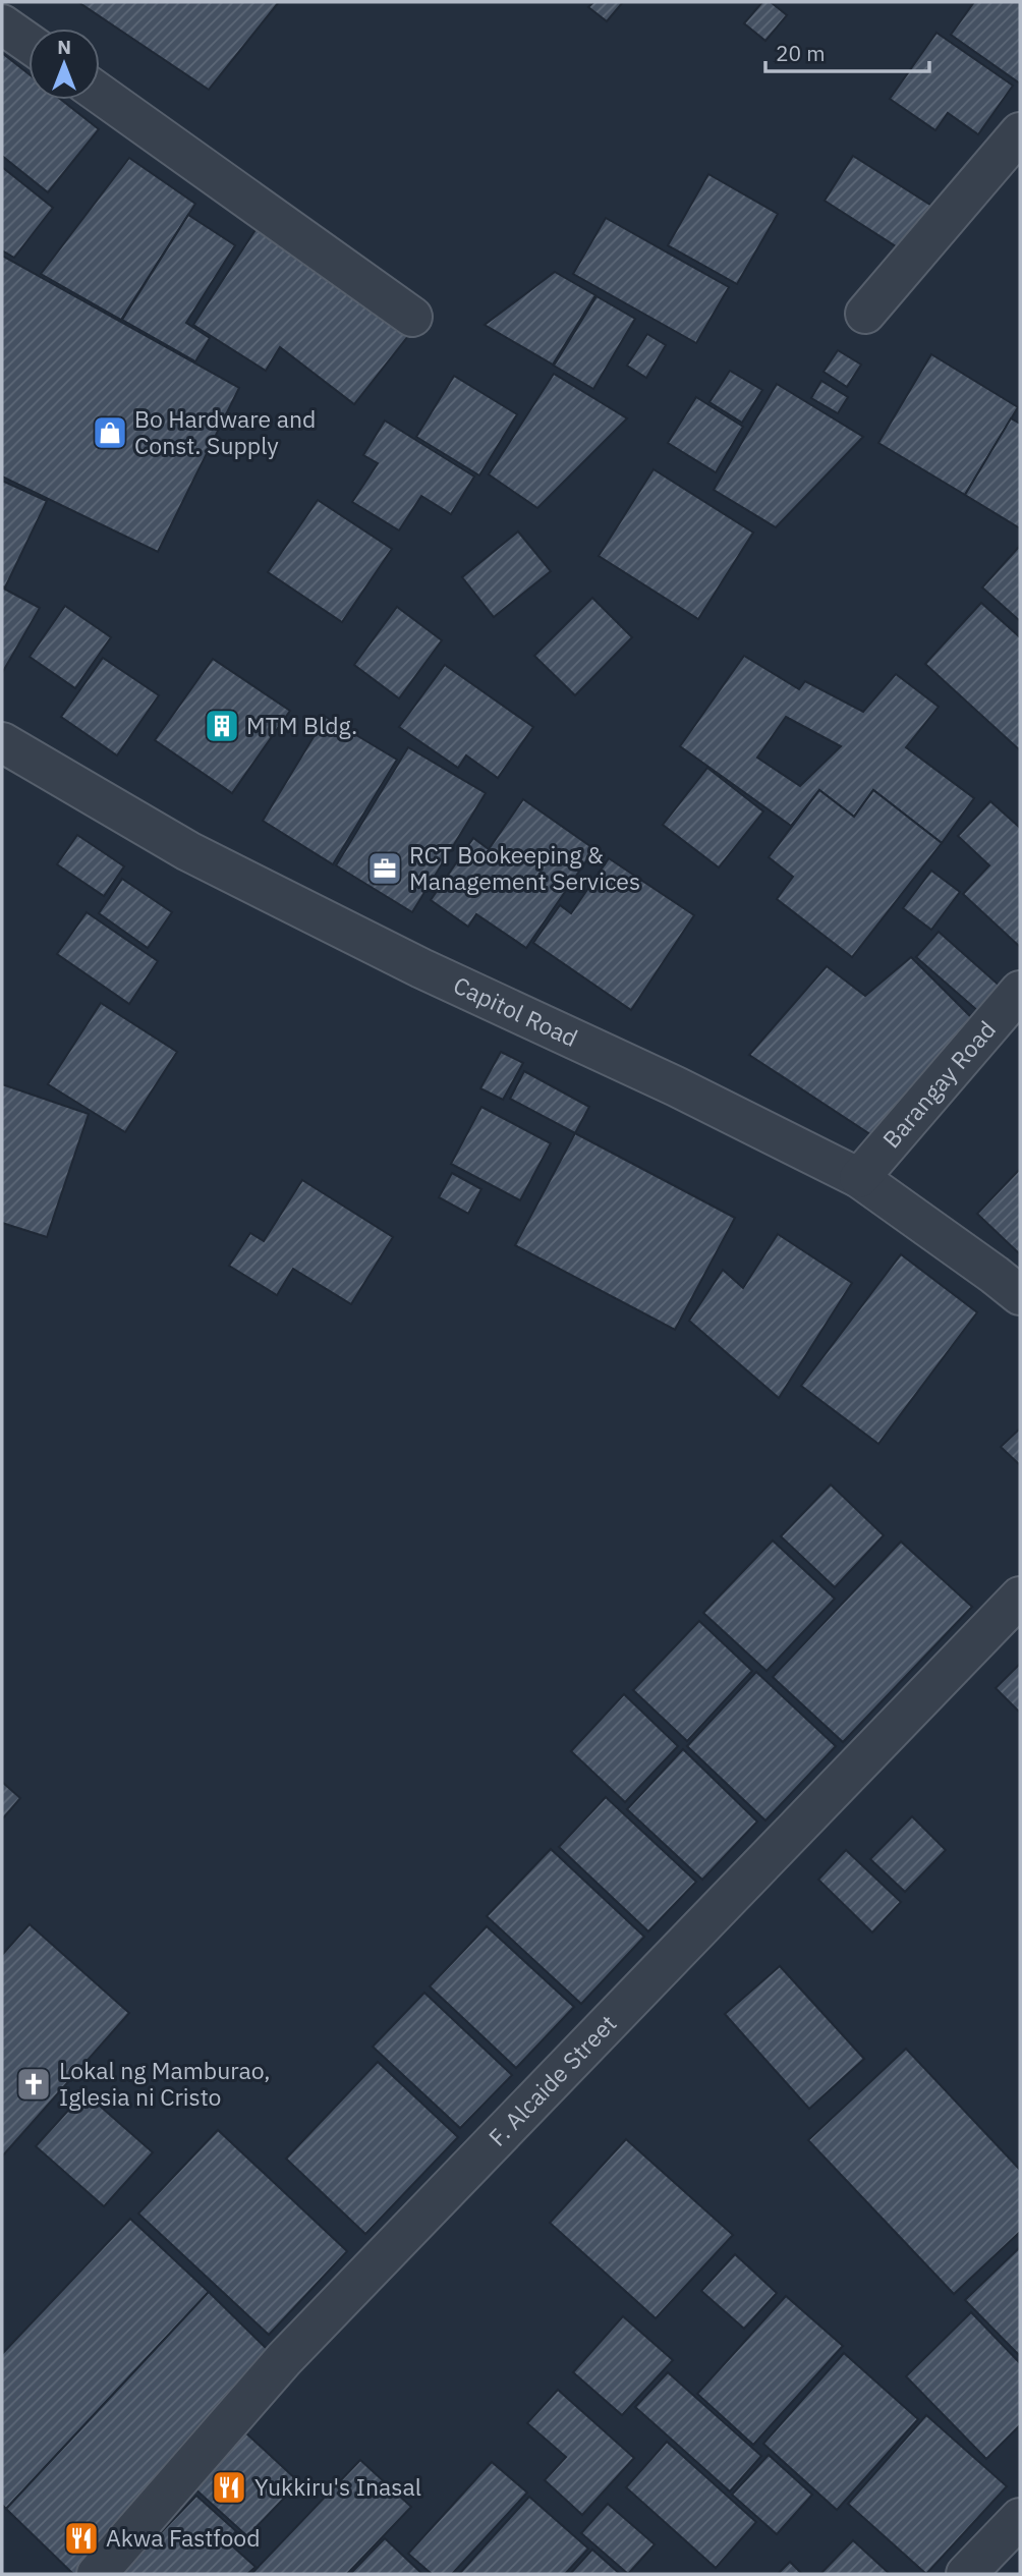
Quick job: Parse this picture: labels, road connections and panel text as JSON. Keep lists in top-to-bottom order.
{
  "streets": {
    "street": ["Capitol Road", "Barangay Road", "F. Alcaide Street"]
  },
  "crossings": [
    ["Capitol Road", "Barangay Road"]
  ],
  "places": {
    "shop": ["Bo Hardware and Const. Supply"],
    "building": ["MTM Bldg."],
    "office": ["RCT Bookeeping & Management Services"],
    "church": ["Lokal ng Mamburao, Iglesia ni Cristo"],
    "restaurant": ["Yukkiru's Inasal", "Akwa Fastfood"]
  },
  "scale_bar": "20 m",
  "north": "top"
}
